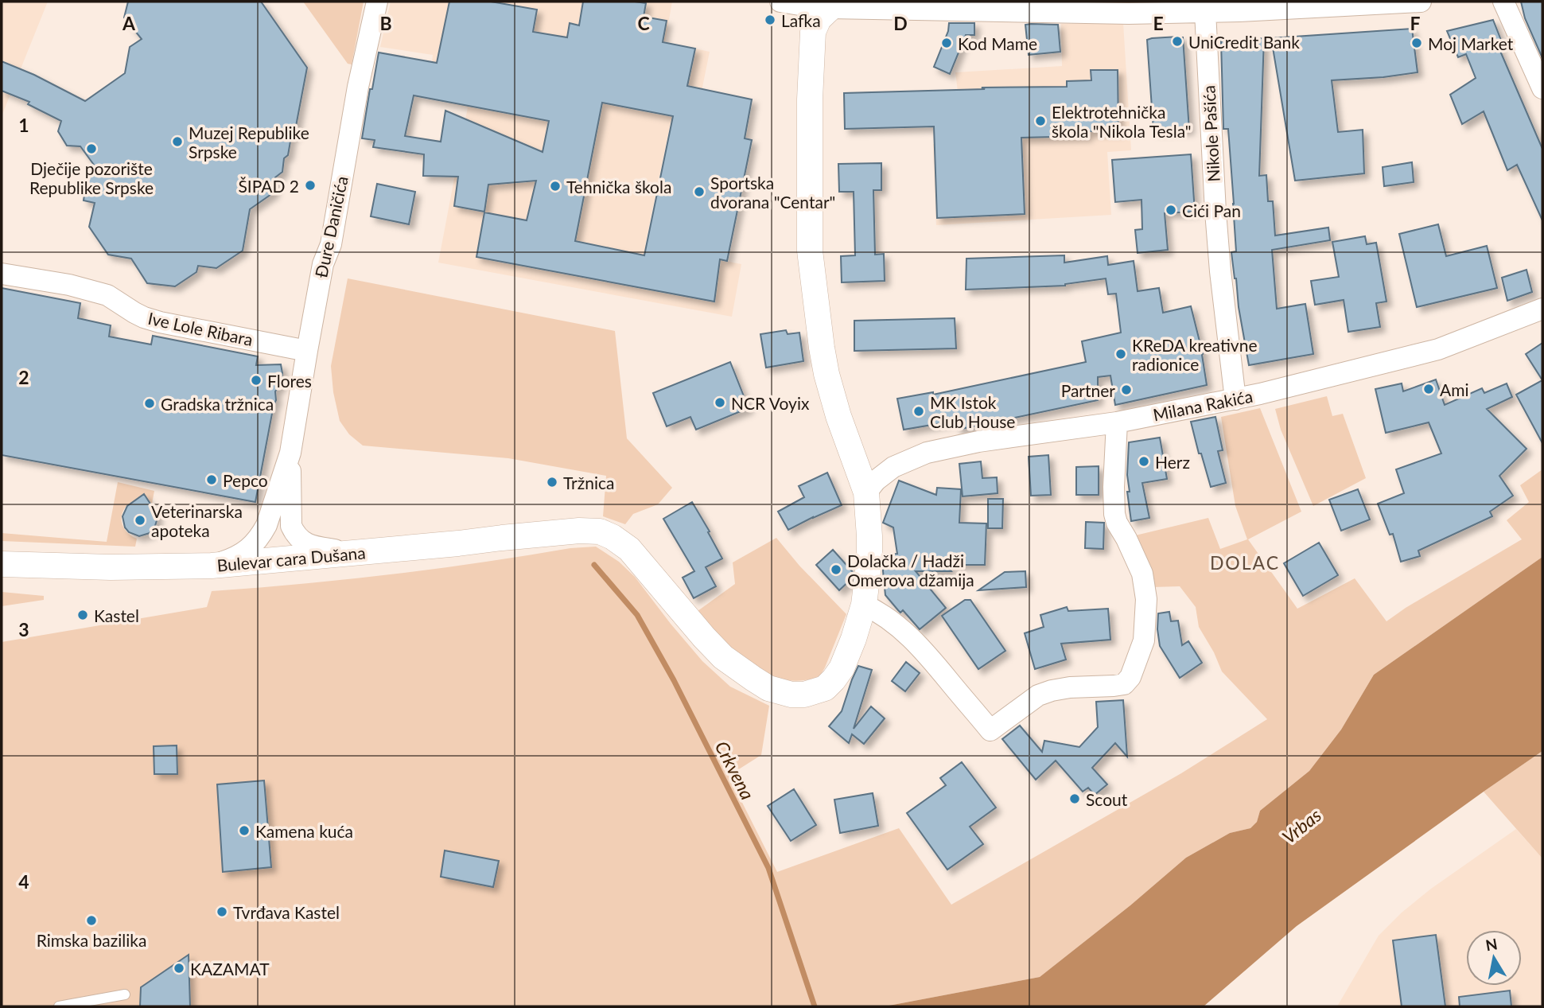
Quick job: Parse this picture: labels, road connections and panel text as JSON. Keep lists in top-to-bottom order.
{
  "streets": {
    "street": [
      "Nikole Pašića",
      "Đure Daničića",
      "Ive Lole Ribara",
      "Milana Rakića",
      "Bulevar cara Dušana"
    ]
  },
  "crossings": [
    ["Nikole Pašića", "Milana Rakića"],
    ["Đure Daničića", "Ive Lole Ribara"],
    ["Đure Daničića", "Bulevar cara Dušana"],
    ["Milana Rakića", "Bulevar cara Dušana"]
  ],
  "districts": ["DOLAC"],
  "water": ["Crkvena", "Vrbas"],
  "places": [
    "Lafka",
    "UniCredit Bank",
    "Kod Mame",
    "Moj Market",
    "Elektrotehnička škola \"Nikola Tesla\"",
    "Muzej Republike Srpske",
    "Dječije pozorište Republike Srpske",
    "ŠIPAD 2",
    "Tehnička škola",
    "Sportska dvorana \"Centar\"",
    "Cići Pan",
    "KReDA kreativne radionice",
    "Flores",
    "Ami",
    "Partner",
    "NCR Voyix",
    "Gradska tržnica",
    "MK Istok Club House",
    "Herz",
    "Pepco",
    "Tržnica",
    "Veterinarska apoteka",
    "Dolačka / Hadži Omerova džamija",
    "Kastel",
    "Scout",
    "Kamena kuća",
    "Tvrđava Kastel",
    "Rimska bazilika",
    "KAZAMAT"
  ],
  "north": "top",
  "grid": {
    "columns": [
      "A",
      "B",
      "C",
      "D",
      "E",
      "F"
    ],
    "rows": [
      "1",
      "2",
      "3",
      "4"
    ]
  }
}
